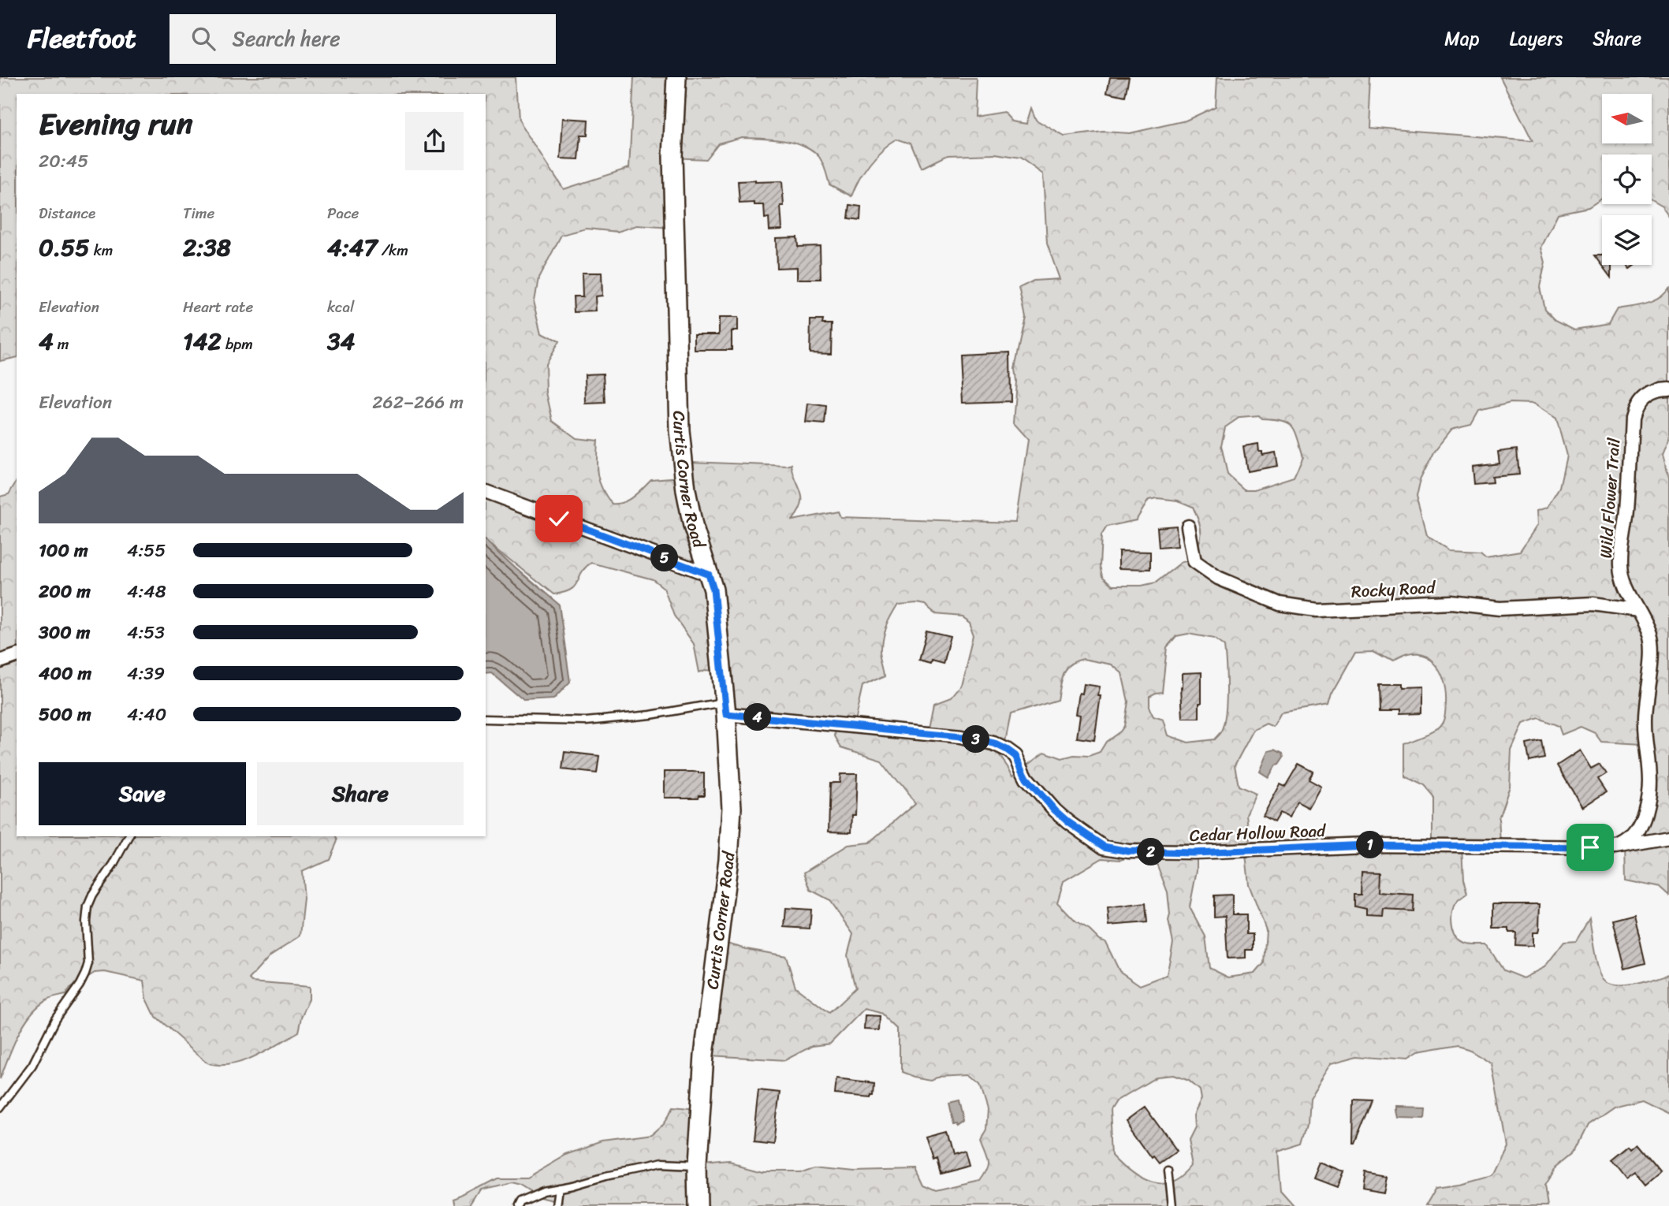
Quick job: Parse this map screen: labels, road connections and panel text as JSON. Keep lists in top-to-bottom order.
{
  "streets": {
    "street": [
      "Curtis Corner Road",
      "Wild Flower Trail",
      "Rocky Road",
      "Cedar Hollow Road"
    ]
  },
  "crossings": [
    ["Curtis Corner Road", "Cedar Hollow Road"],
    ["Wild Flower Trail", "Rocky Road"],
    ["Wild Flower Trail", "Cedar Hollow Road"]
  ],
  "north": "left",
  "page": {
    "header": "Fleetfoot",
    "search": "Search here",
    "nav": ["Map", "Layers", "Share"],
    "heading": ["Evening run", "20:45"],
    "stats": [
      ["Distance", "0.55 km"],
      ["Time", "2:38"],
      ["Pace", "4:47 /km"],
      ["Elevation", "4 m"],
      ["Heart rate", "142 bpm"],
      ["kcal", "34"]
    ],
    "chart": ["Elevation", "262–266 m"],
    "list": [
      {
        "name": "100 m",
        "note": "4:55"
      },
      {
        "name": "200 m",
        "note": "4:48"
      },
      {
        "name": "300 m",
        "note": "4:53"
      },
      {
        "name": "400 m",
        "note": "4:39"
      },
      {
        "name": "500 m",
        "note": "4:40"
      }
    ],
    "pins": [
      "5",
      "4",
      "3",
      "1",
      "2"
    ],
    "buttons": ["Save", "Share"]
  }
}
